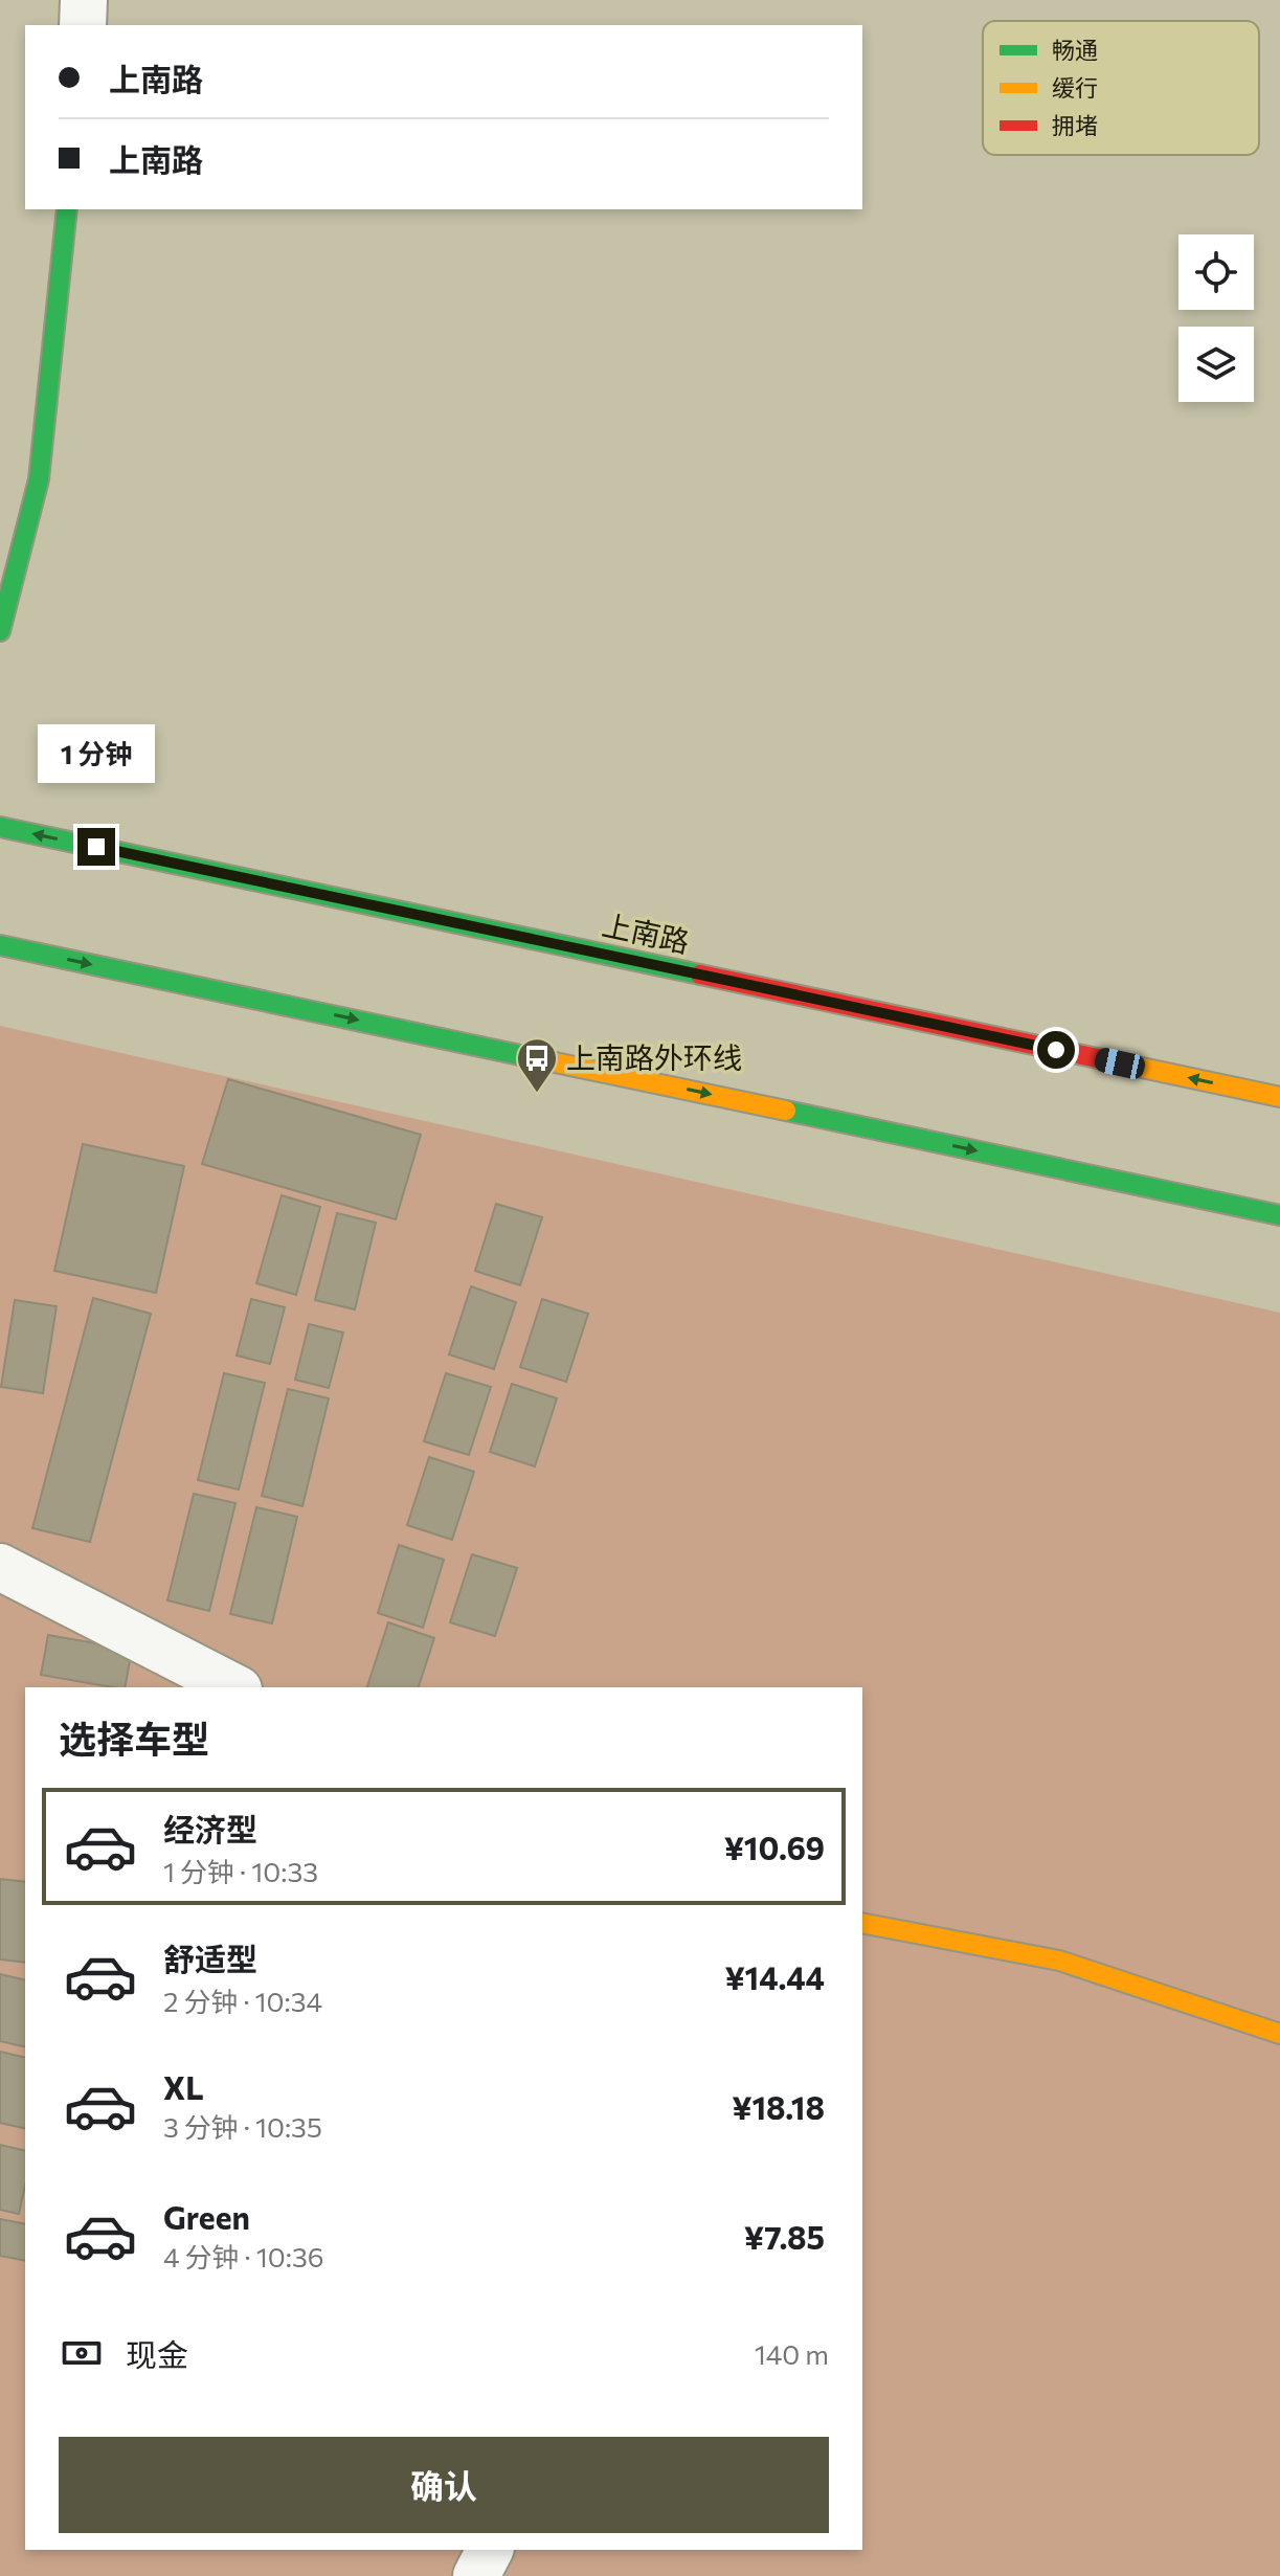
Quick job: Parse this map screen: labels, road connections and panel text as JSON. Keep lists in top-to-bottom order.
{
  "streets": {
    "main road": ["上南路"]
  },
  "places": {
    "bus stop": ["上南路外环线"]
  },
  "legend": ["畅通", "缓行", "拥堵"],
  "page": {
    "banner": ["上南路", "上南路"],
    "bubble": "1 分钟",
    "heading": "选择车型",
    "list": [
      {
        "name": "经济型",
        "note": "1 分钟 · 10:33",
        "value": "¥10.69"
      },
      {
        "name": "舒适型",
        "note": "2 分钟 · 10:34",
        "value": "¥14.44"
      },
      {
        "name": "XL",
        "note": "3 分钟 · 10:35",
        "value": "¥18.18"
      },
      {
        "name": "Green",
        "note": "4 分钟 · 10:36",
        "value": "¥7.85"
      }
    ],
    "pay": ["现金", "140 m"],
    "buttons": "确认"
  }
}
